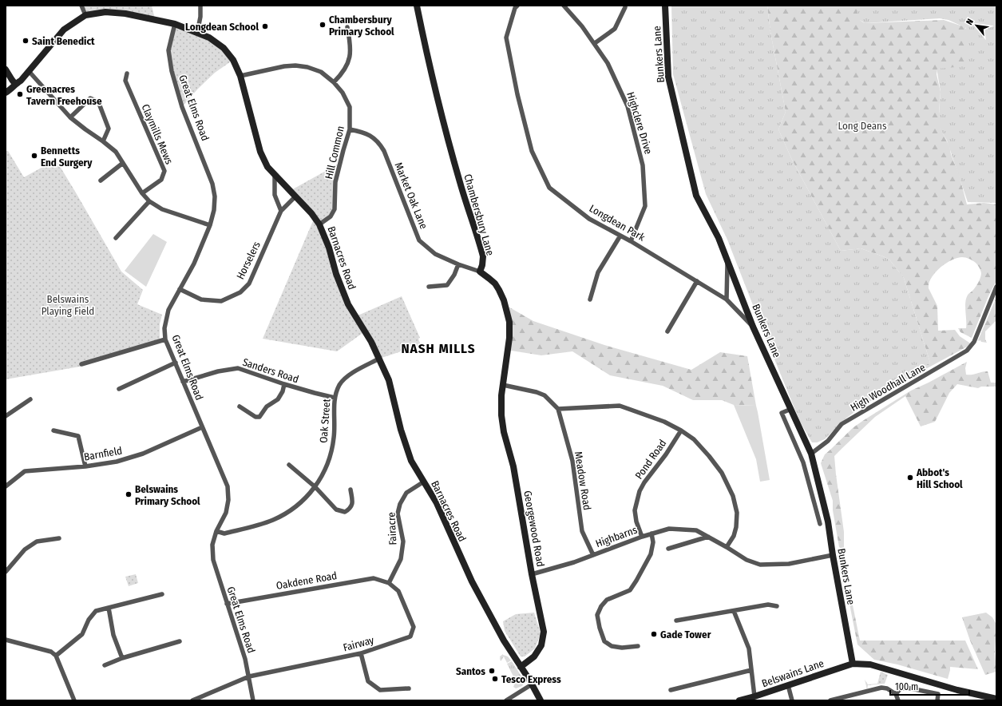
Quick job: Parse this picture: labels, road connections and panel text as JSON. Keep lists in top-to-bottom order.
{
  "streets": {
    "street": [
      "Bunkers Lane",
      "Great Elms Road",
      "Highclere Drive",
      "Claymills Mews",
      "Hill Common",
      "Market Oak Lane",
      "Chambersbury Lane",
      "Longdean Park",
      "Barnacres Road",
      "Horselers",
      "Sanders Road",
      "High Woodhall Lane",
      "Oak Street",
      "Barnfield",
      "Pond Road",
      "Meadow Road",
      "Fairacre",
      "Georgewood Road",
      "Highbarns",
      "Oakdene Road",
      "Fairway",
      "Belswains Lane"
    ]
  },
  "crossings": [
    ["Bunkers Lane", "Longdean Park"],
    ["Bunkers Lane", "High Woodhall Lane"],
    ["Bunkers Lane", "Belswains Lane"],
    ["Great Elms Road", "Barnacres Road"],
    ["Great Elms Road", "Horselers"],
    ["Great Elms Road", "Sanders Road"],
    ["Great Elms Road", "Oak Street"],
    ["Great Elms Road", "Barnfield"],
    ["Great Elms Road", "Oakdene Road"],
    ["Great Elms Road", "Fairway"],
    ["Highclere Drive", "Longdean Park"],
    ["Hill Common", "Market Oak Lane"],
    ["Hill Common", "Barnacres Road"],
    ["Market Oak Lane", "Chambersbury Lane"],
    ["Chambersbury Lane", "Georgewood Road"],
    ["Barnacres Road", "Horselers"],
    ["Barnacres Road", "Oak Street"],
    ["Barnacres Road", "Fairacre"],
    ["Barnacres Road", "Georgewood Road"],
    ["Sanders Road", "Oak Street"],
    ["Pond Road", "Highbarns"],
    ["Meadow Road", "Highbarns"],
    ["Fairacre", "Oakdene Road"],
    ["Fairacre", "Fairway"],
    ["Georgewood Road", "Highbarns"],
    ["Oakdene Road", "Fairway"]
  ],
  "districts": ["NASH MILLS"],
  "parks": ["Long Deans", "Belswains Playing Field"],
  "places": [
    "Chambersbury Primary School",
    "Longdean School",
    "Saint Benedict",
    "Greenacres Tavern Freehouse",
    "Bennetts End Surgery",
    "Abbot's Hill School",
    "Belswains Primary School",
    "Gade Tower",
    "Santos",
    "Tesco Express"
  ],
  "scale_bar": "100 m",
  "north": "top left"
}
